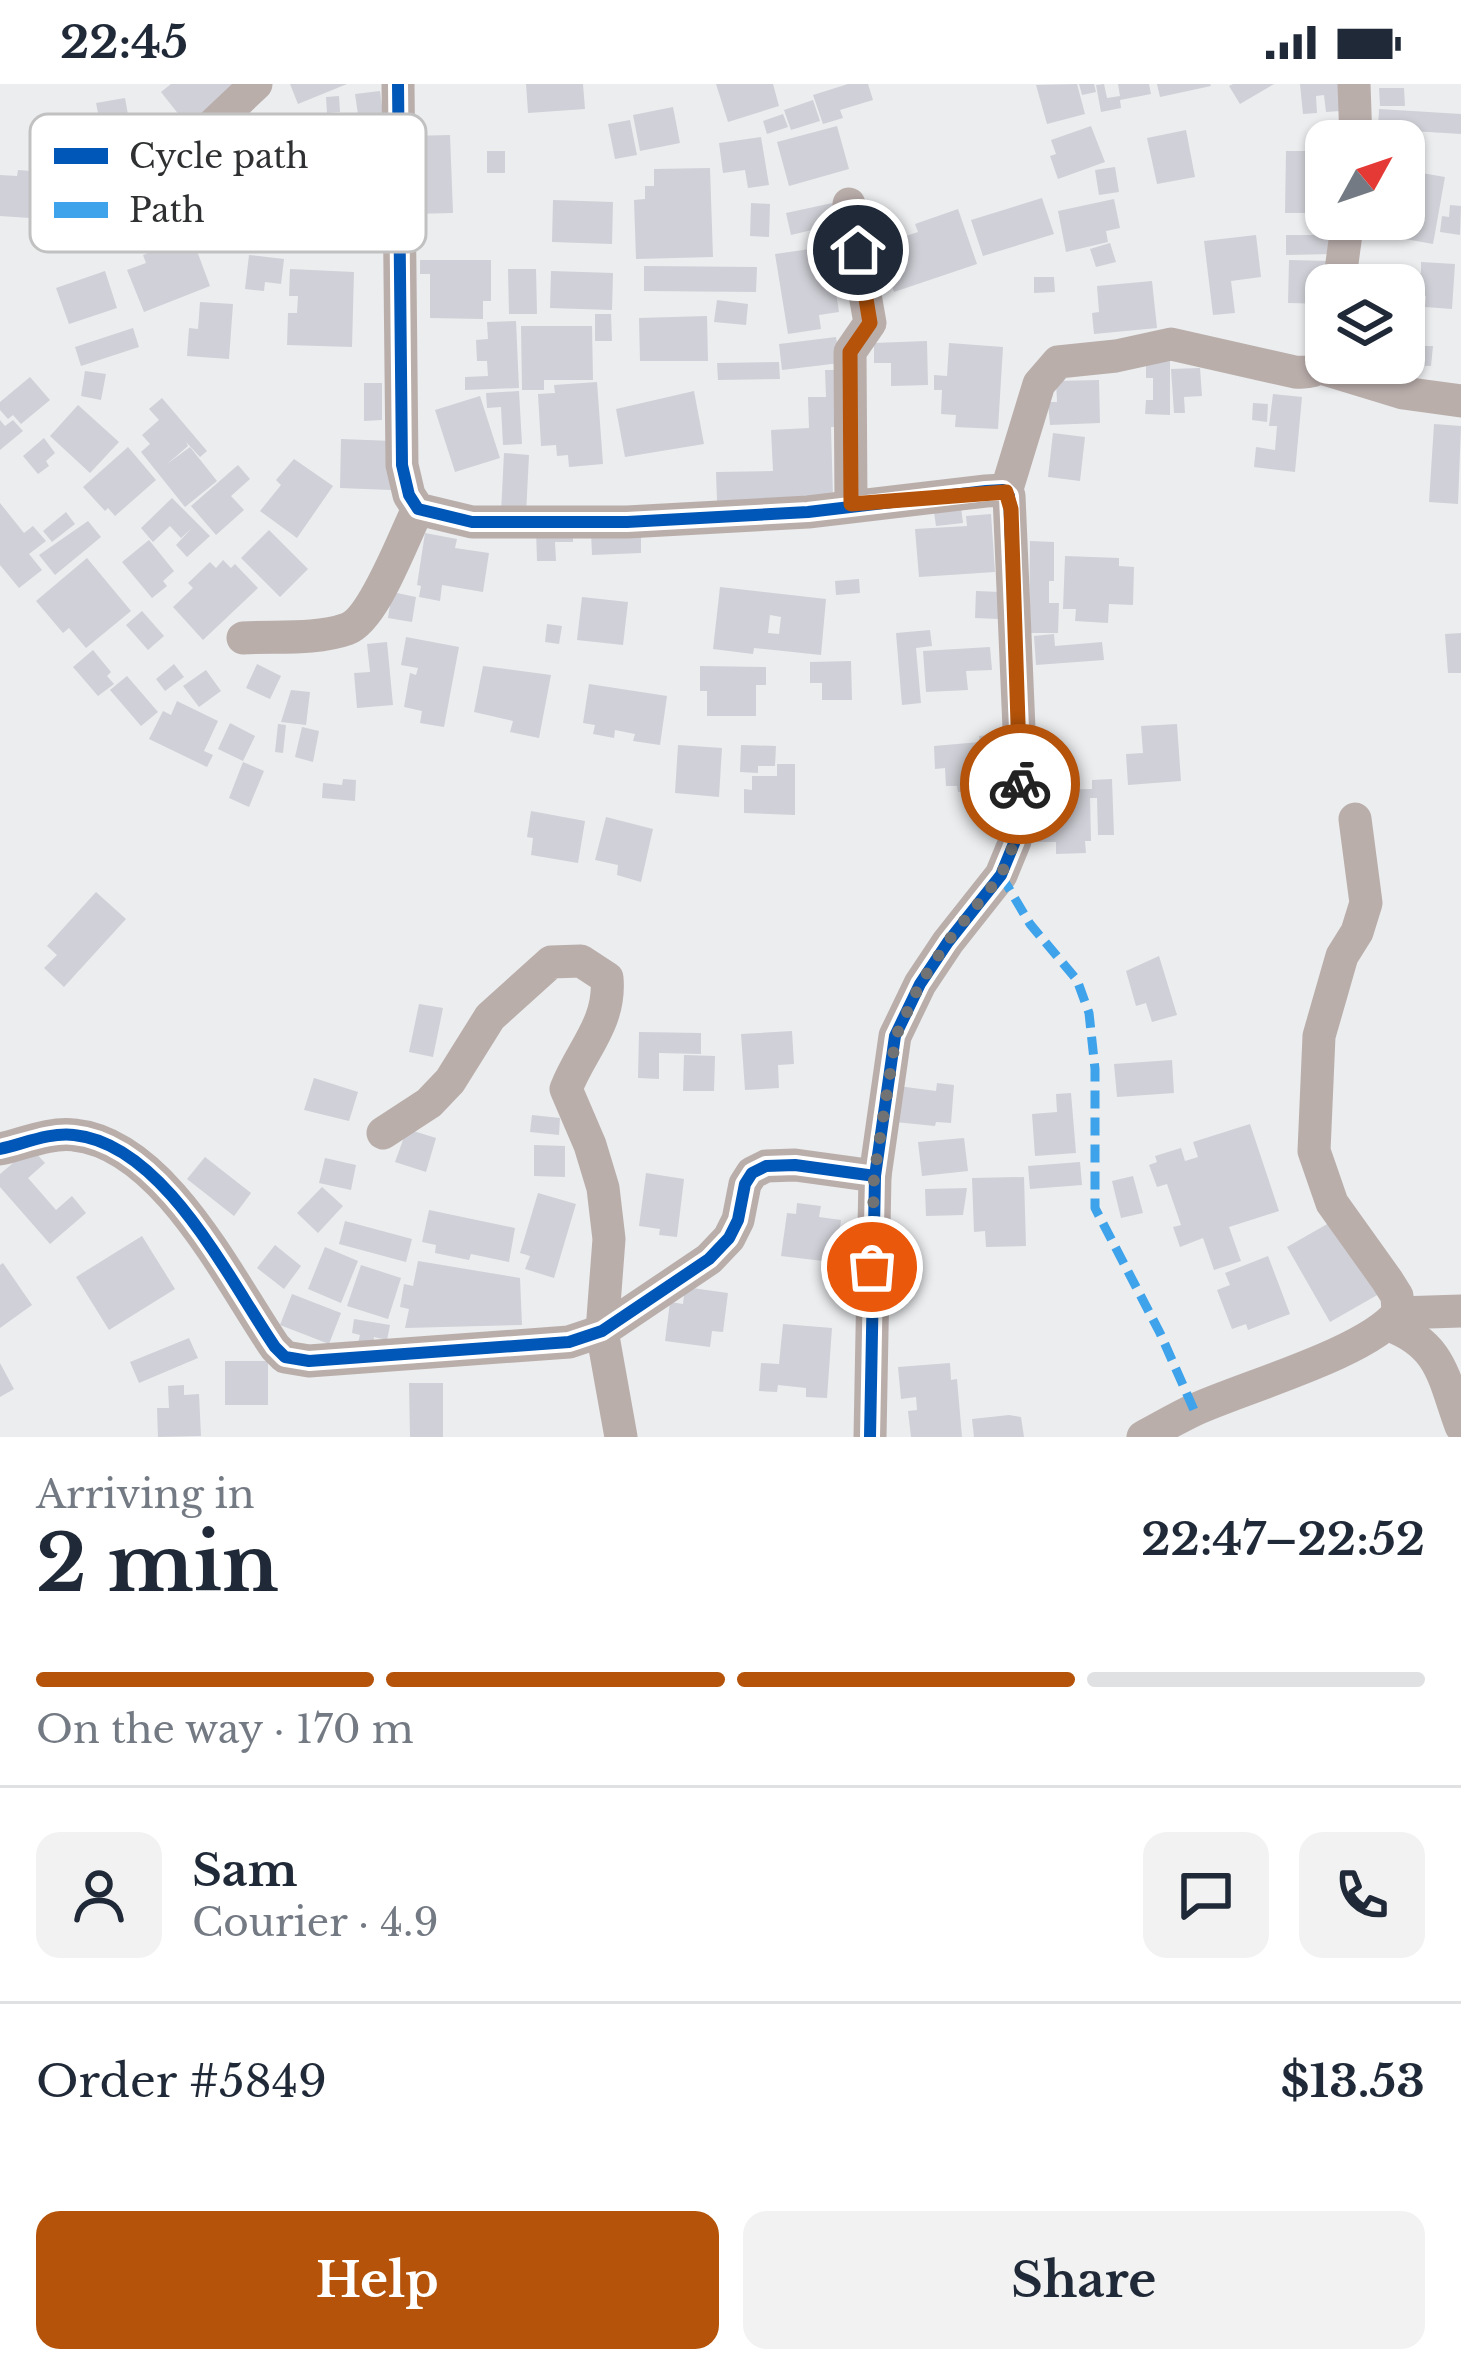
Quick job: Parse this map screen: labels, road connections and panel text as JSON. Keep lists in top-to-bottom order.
{
  "legend": ["Cycle path", "Path"],
  "north": "top right",
  "page": {
    "status": "22:45",
    "heading": ["2 min", "Arriving in", "22:47–22:52"],
    "panel": [
      "Sam",
      "Courier · 4.9",
      "Order #5849",
      "$13.53"
    ],
    "bar": "On the way · 170 m",
    "buttons": ["Help", "Share"]
  }
}
